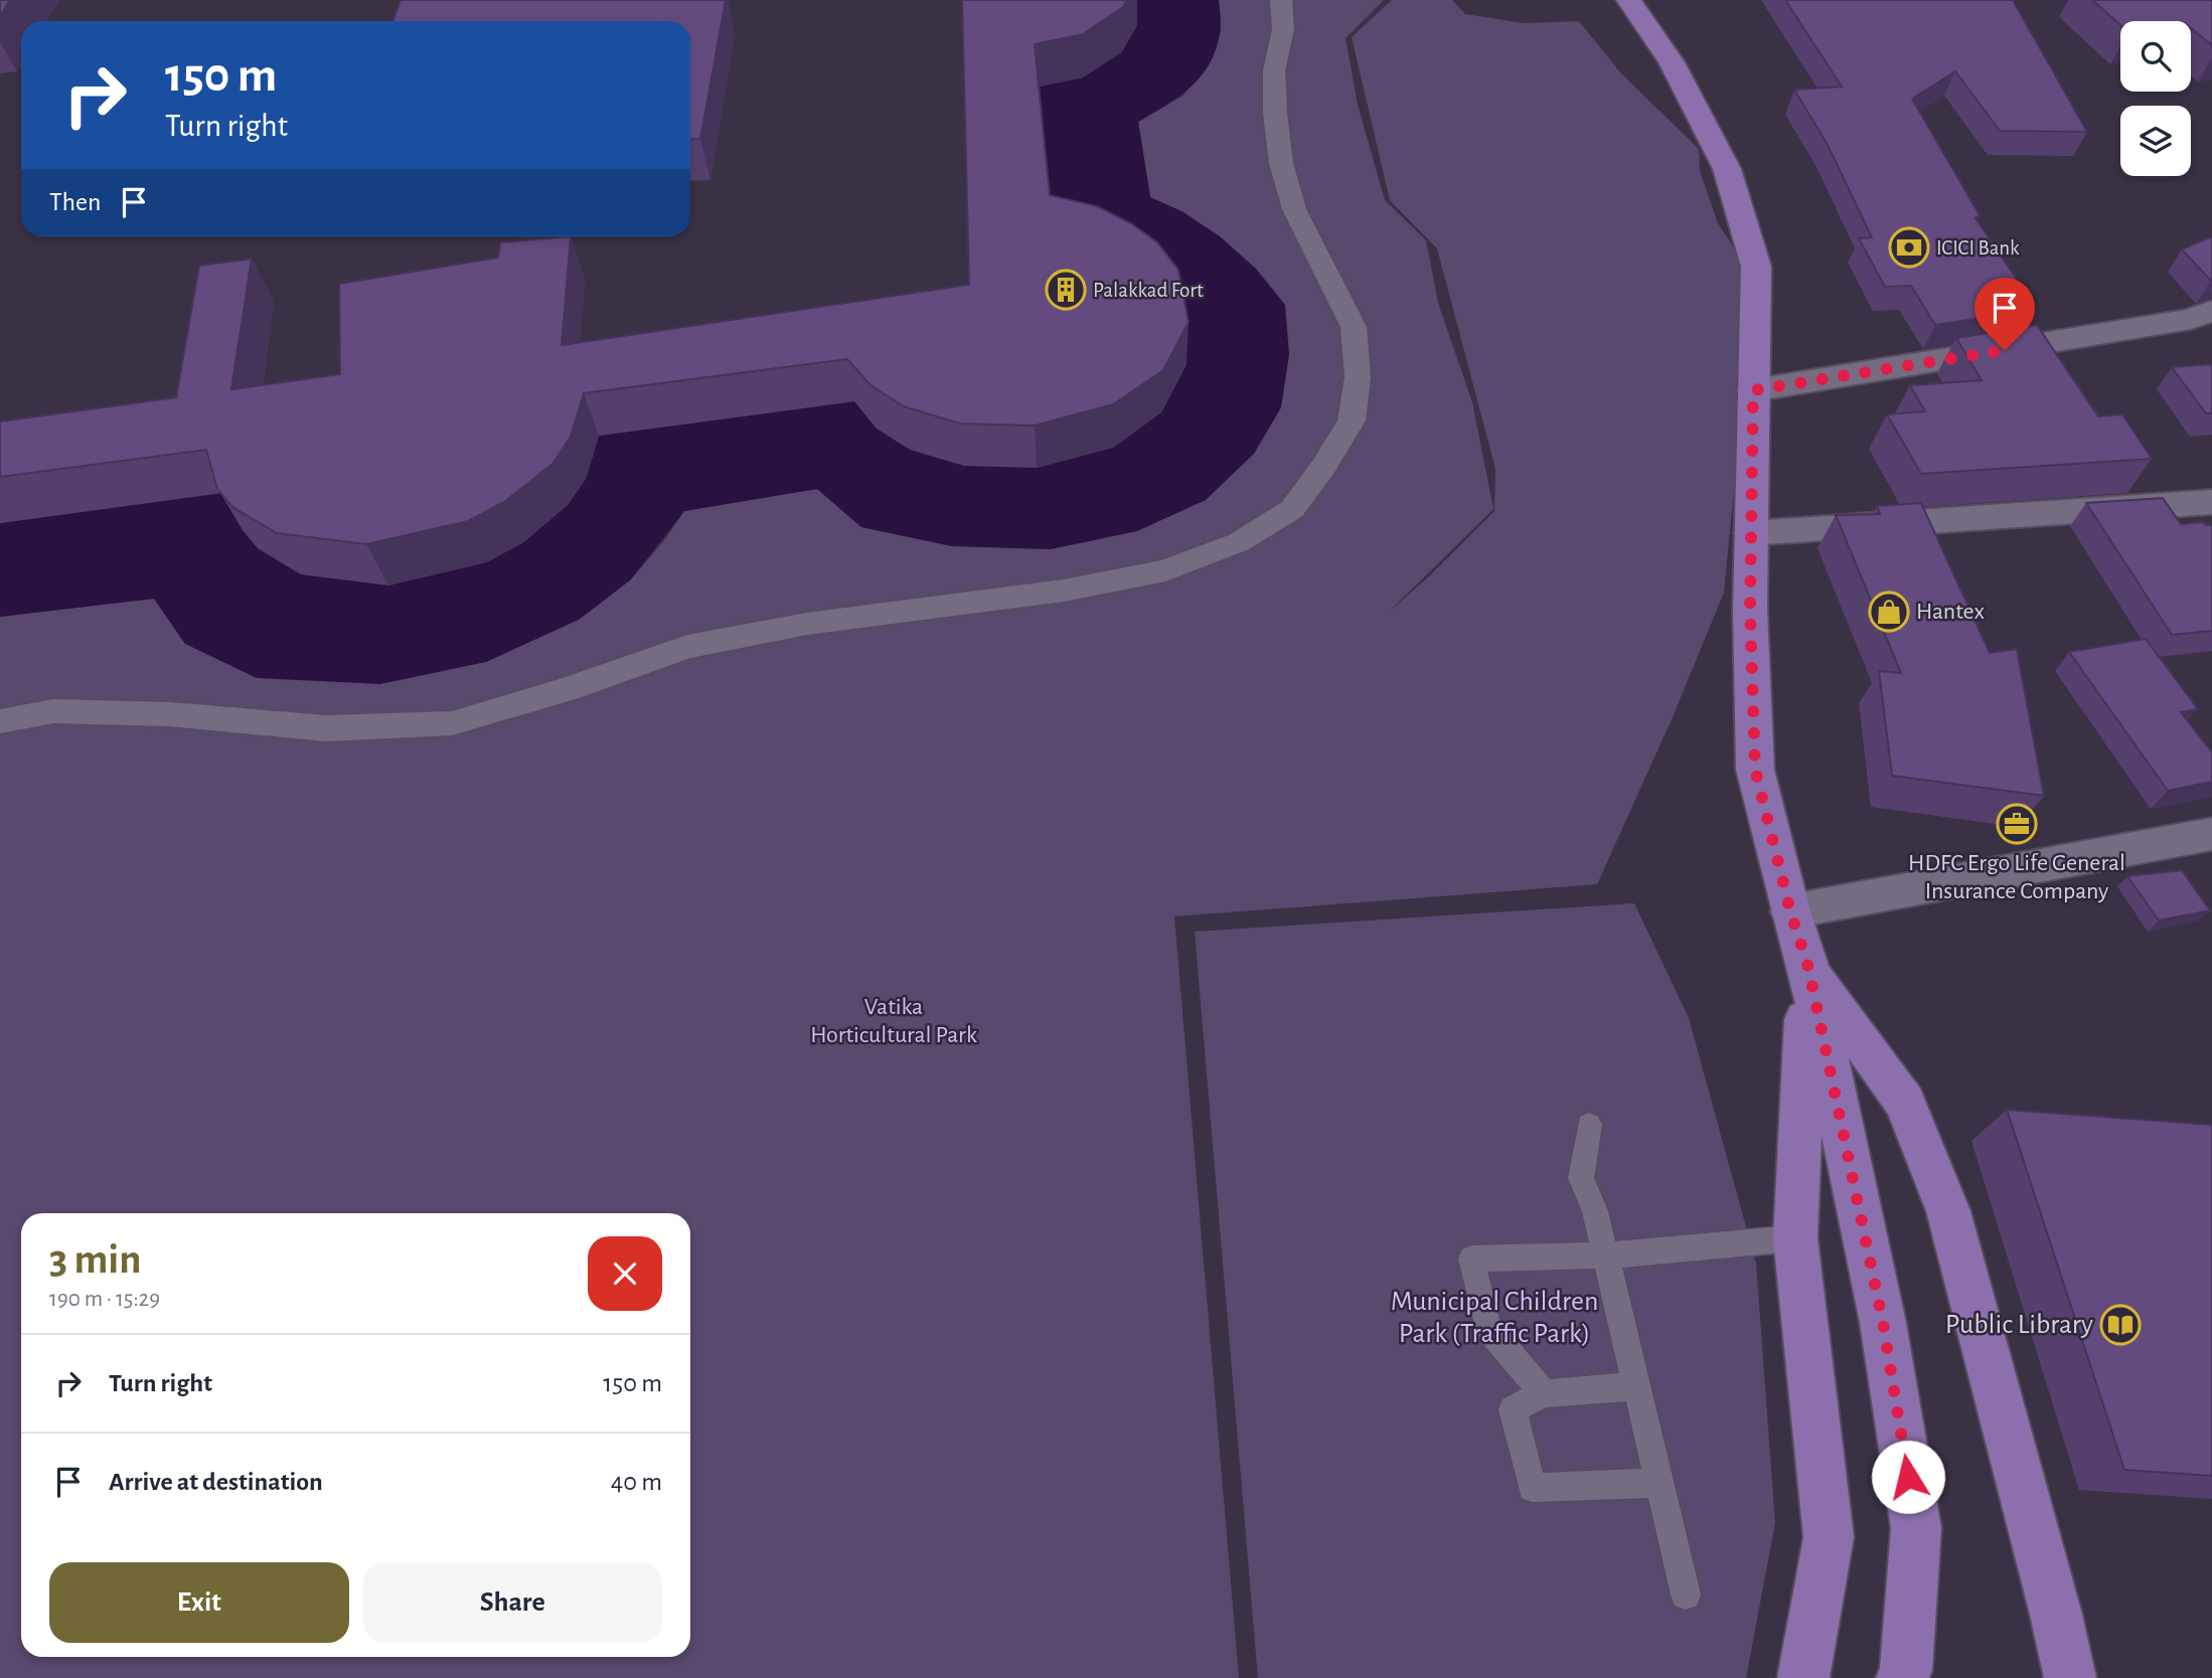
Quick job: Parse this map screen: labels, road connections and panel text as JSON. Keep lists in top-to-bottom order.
{
  "parks": ["Vatika Horticultural Park", "Municipal Children Park (Traffic Park)"],
  "places": {
    "bank": ["ICICI Bank"],
    "building": ["Palakkad Fort"],
    "shop": ["Hantex"],
    "office": ["HDFC Ergo Life General Insurance Company"],
    "library": ["Public Library"]
  },
  "page": {
    "turn": ["150 m", "Turn right"],
    "then": "Then",
    "heading": ["3 min", "190 m · 15:29"],
    "list": [
      {
        "name": "Turn right",
        "value": "150 m"
      },
      {
        "name": "Arrive at destination",
        "value": "40 m"
      }
    ],
    "buttons": ["Exit", "Share"]
  }
}
